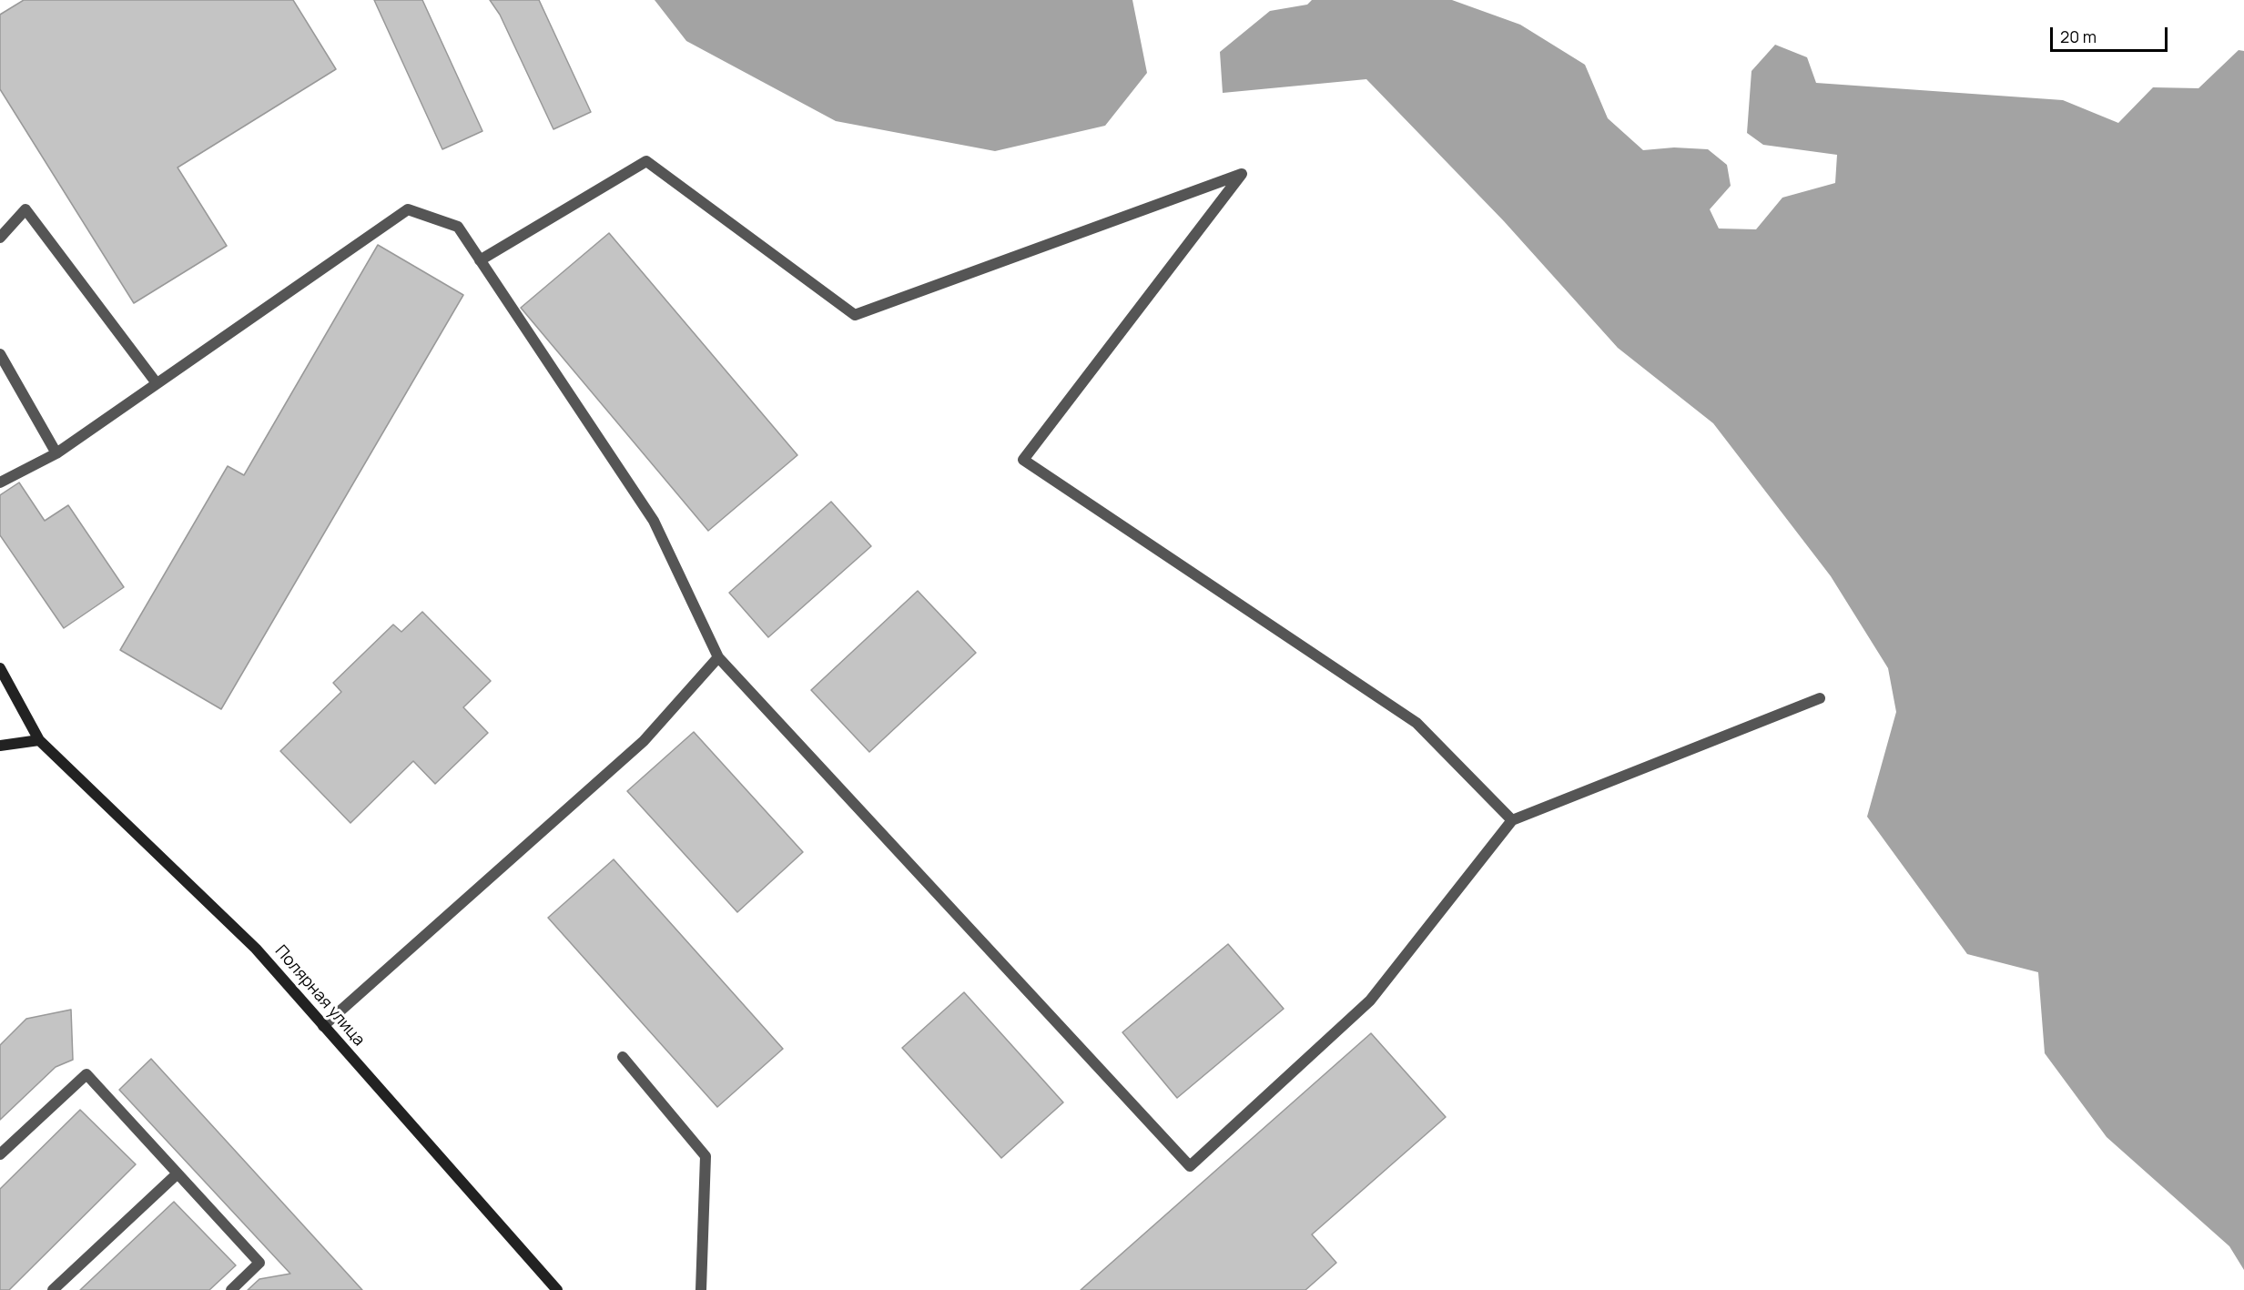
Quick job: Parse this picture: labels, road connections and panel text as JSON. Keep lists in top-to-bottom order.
{
  "streets": {
    "main road": ["Полярная улица"]
  },
  "scale_bar": "20 m"
}
